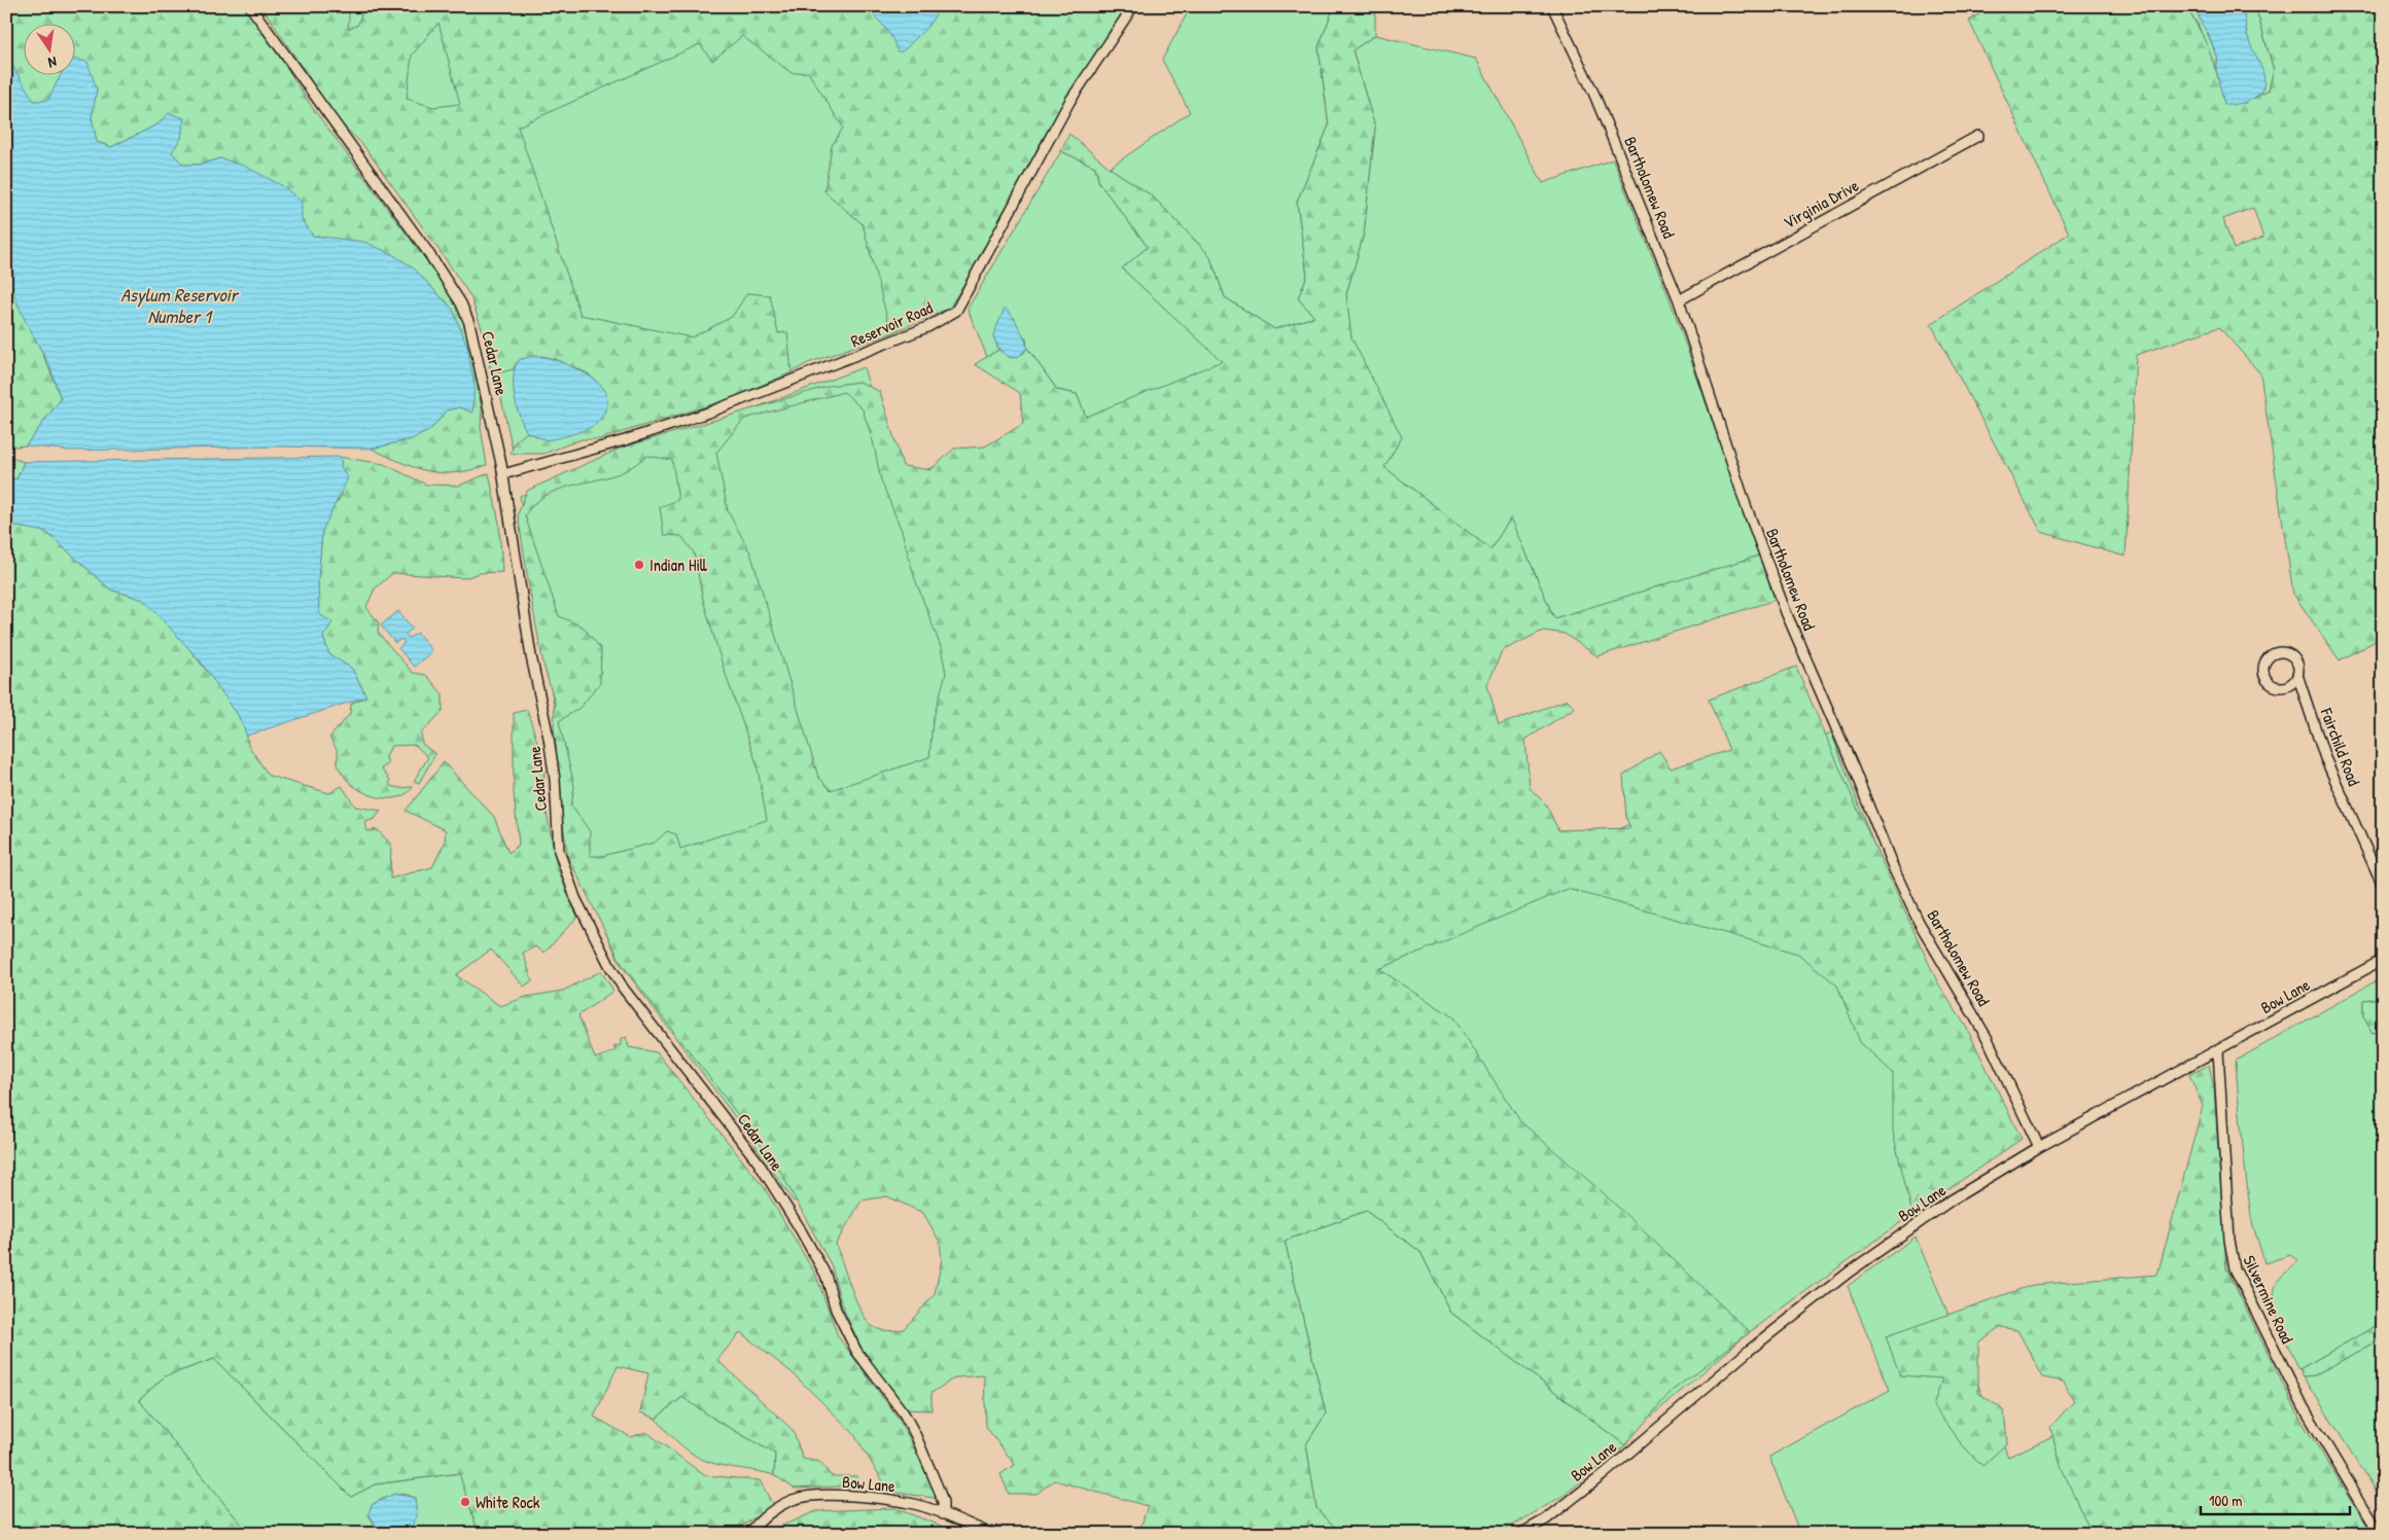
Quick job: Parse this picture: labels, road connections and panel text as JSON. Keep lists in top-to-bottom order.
{
  "streets": {
    "street": [
      "Bartholomew Road",
      "Virginia Drive",
      "Reservoir Road",
      "Cedar Lane",
      "Fairchild Road",
      "Bow Lane",
      "Silvermine Road"
    ]
  },
  "crossings": [
    ["Bartholomew Road", "Virginia Drive"],
    ["Bartholomew Road", "Bow Lane"],
    ["Reservoir Road", "Cedar Lane"],
    ["Cedar Lane", "Bow Lane"],
    ["Bow Lane", "Silvermine Road"]
  ],
  "water": ["Asylum Reservoir Number 1"],
  "places": ["Indian Hill", "White Rock"],
  "scale_bar": "100 m",
  "north": "bottom"
}
